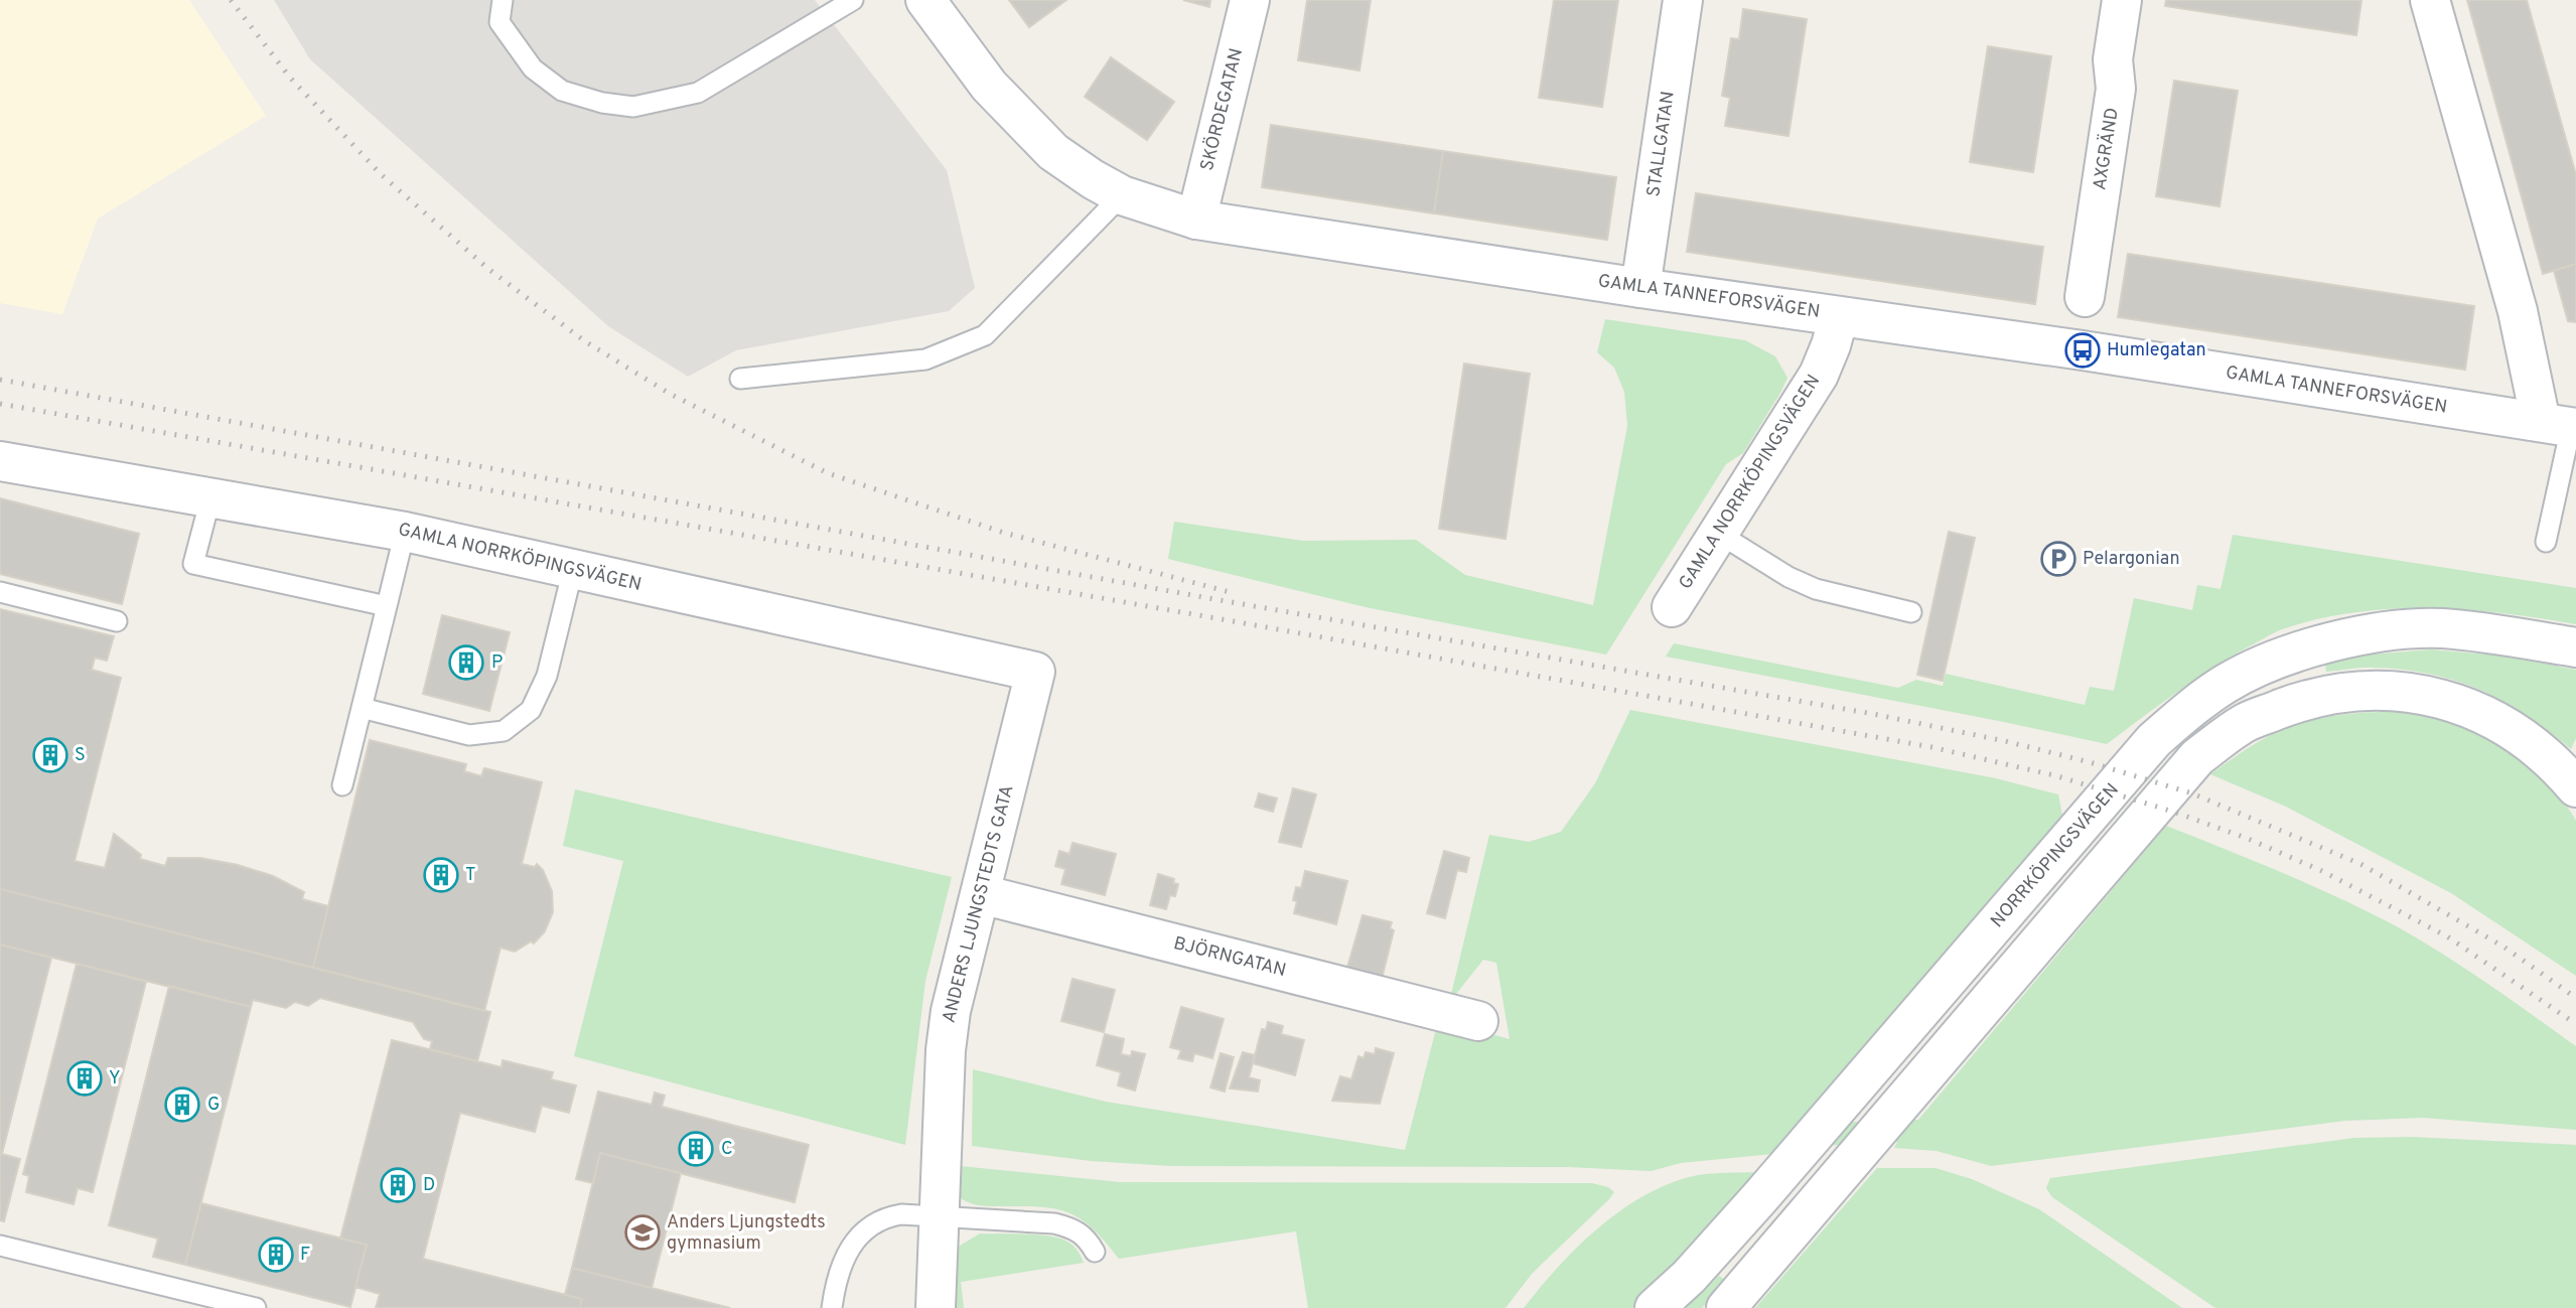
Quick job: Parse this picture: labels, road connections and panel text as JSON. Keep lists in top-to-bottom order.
{
  "streets": {
    "street": [
      "SKÖRDEGATAN",
      "STALLGATAN",
      "AXGRÄND",
      "GAMLA TANNEFORSVÄGEN",
      "GAMLA NORRKÖPINGSVÄGEN",
      "NORRKÖPINGSVÄGEN",
      "ANDERS LJUNGSTEDTS GATA",
      "BJÖRNGATAN"
    ]
  },
  "crossings": [
    ["SKÖRDEGATAN", "GAMLA TANNEFORSVÄGEN"],
    ["STALLGATAN", "GAMLA TANNEFORSVÄGEN"],
    ["GAMLA TANNEFORSVÄGEN", "GAMLA NORRKÖPINGSVÄGEN"],
    ["GAMLA NORRKÖPINGSVÄGEN", "ANDERS LJUNGSTEDTS GATA"],
    ["ANDERS LJUNGSTEDTS GATA", "BJÖRNGATAN"]
  ],
  "places": {
    "bus stop": ["Humlegatan"],
    "parking": ["Pelargonian"],
    "building": [
      "P",
      "S",
      "T",
      "Y",
      "G",
      "C",
      "D",
      "F"
    ],
    "school or university": ["Anders Ljungstedts gymnasium"]
  }
}
